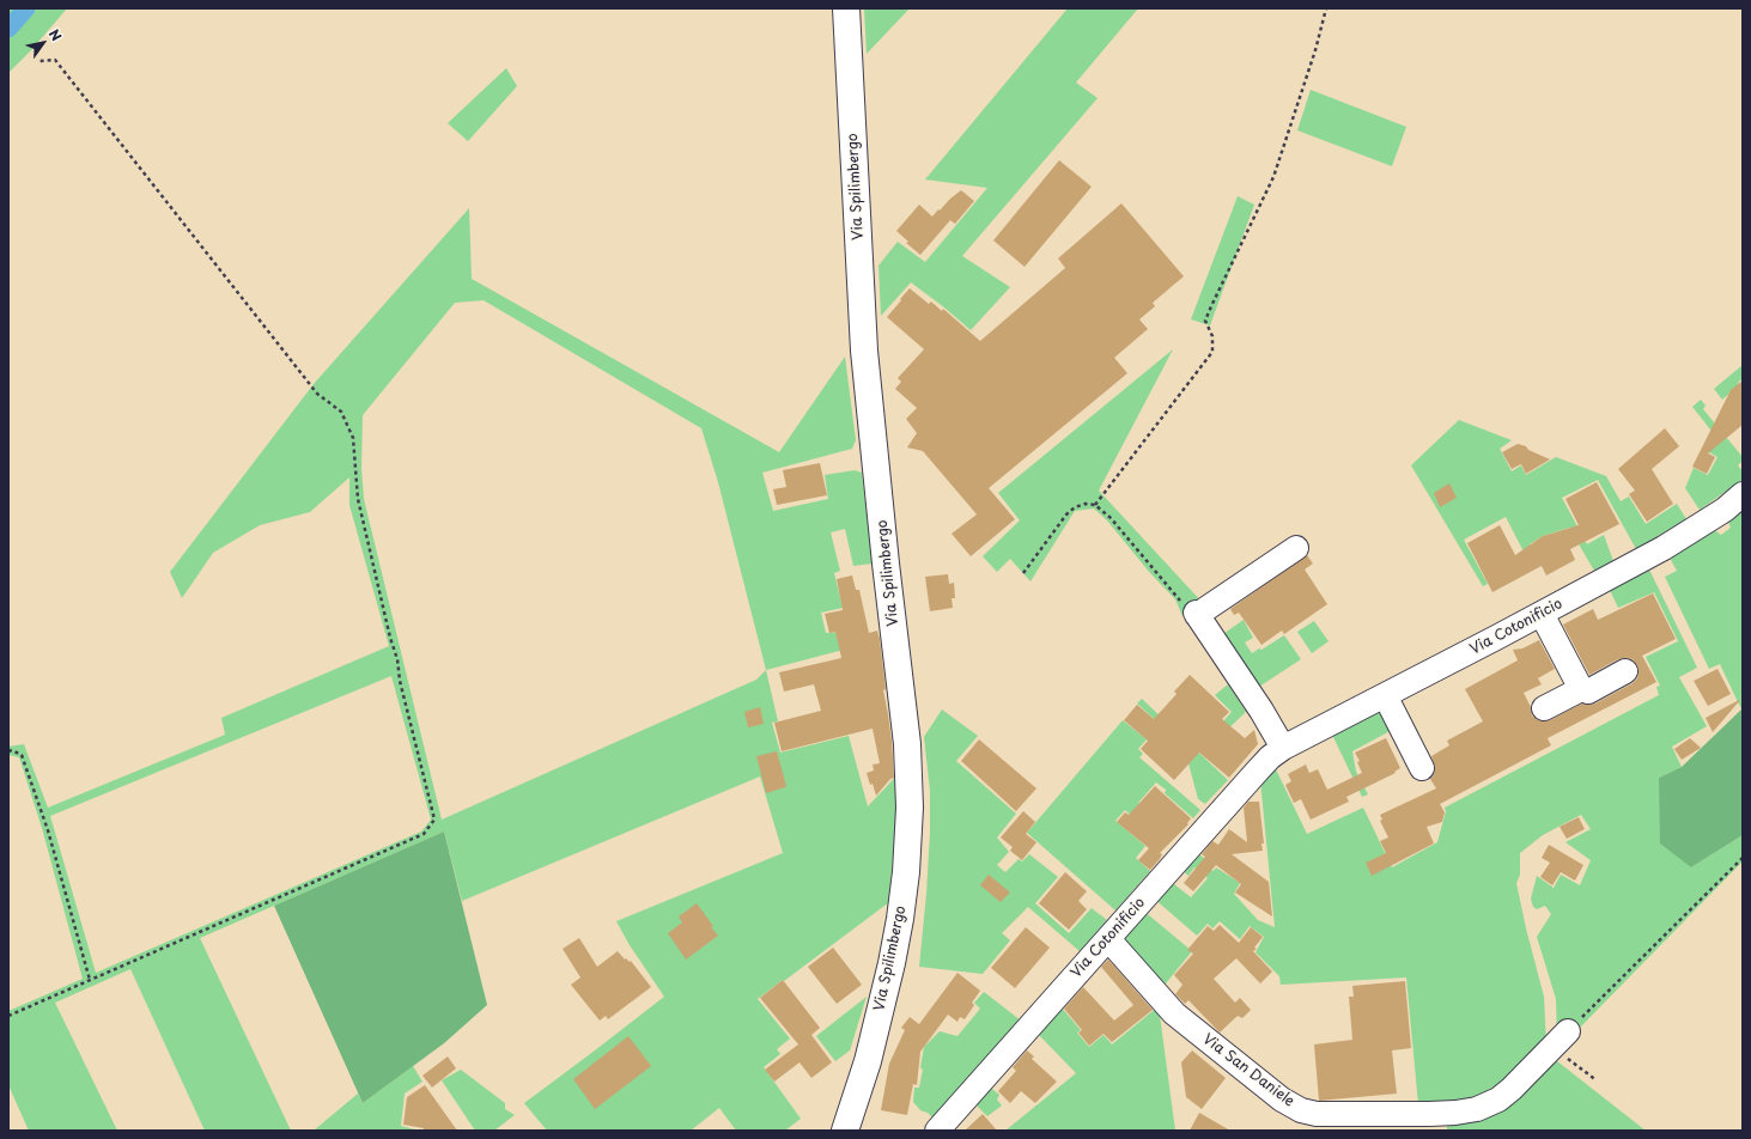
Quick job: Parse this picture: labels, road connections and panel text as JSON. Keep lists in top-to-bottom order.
{
  "streets": {
    "main road": ["Via Spilimbergo"],
    "street": ["Via Cotonificio", "Via San Daniele"]
  },
  "crossings": [
    ["Via Cotonificio", "Via San Daniele"]
  ],
  "north": "top right"
}
